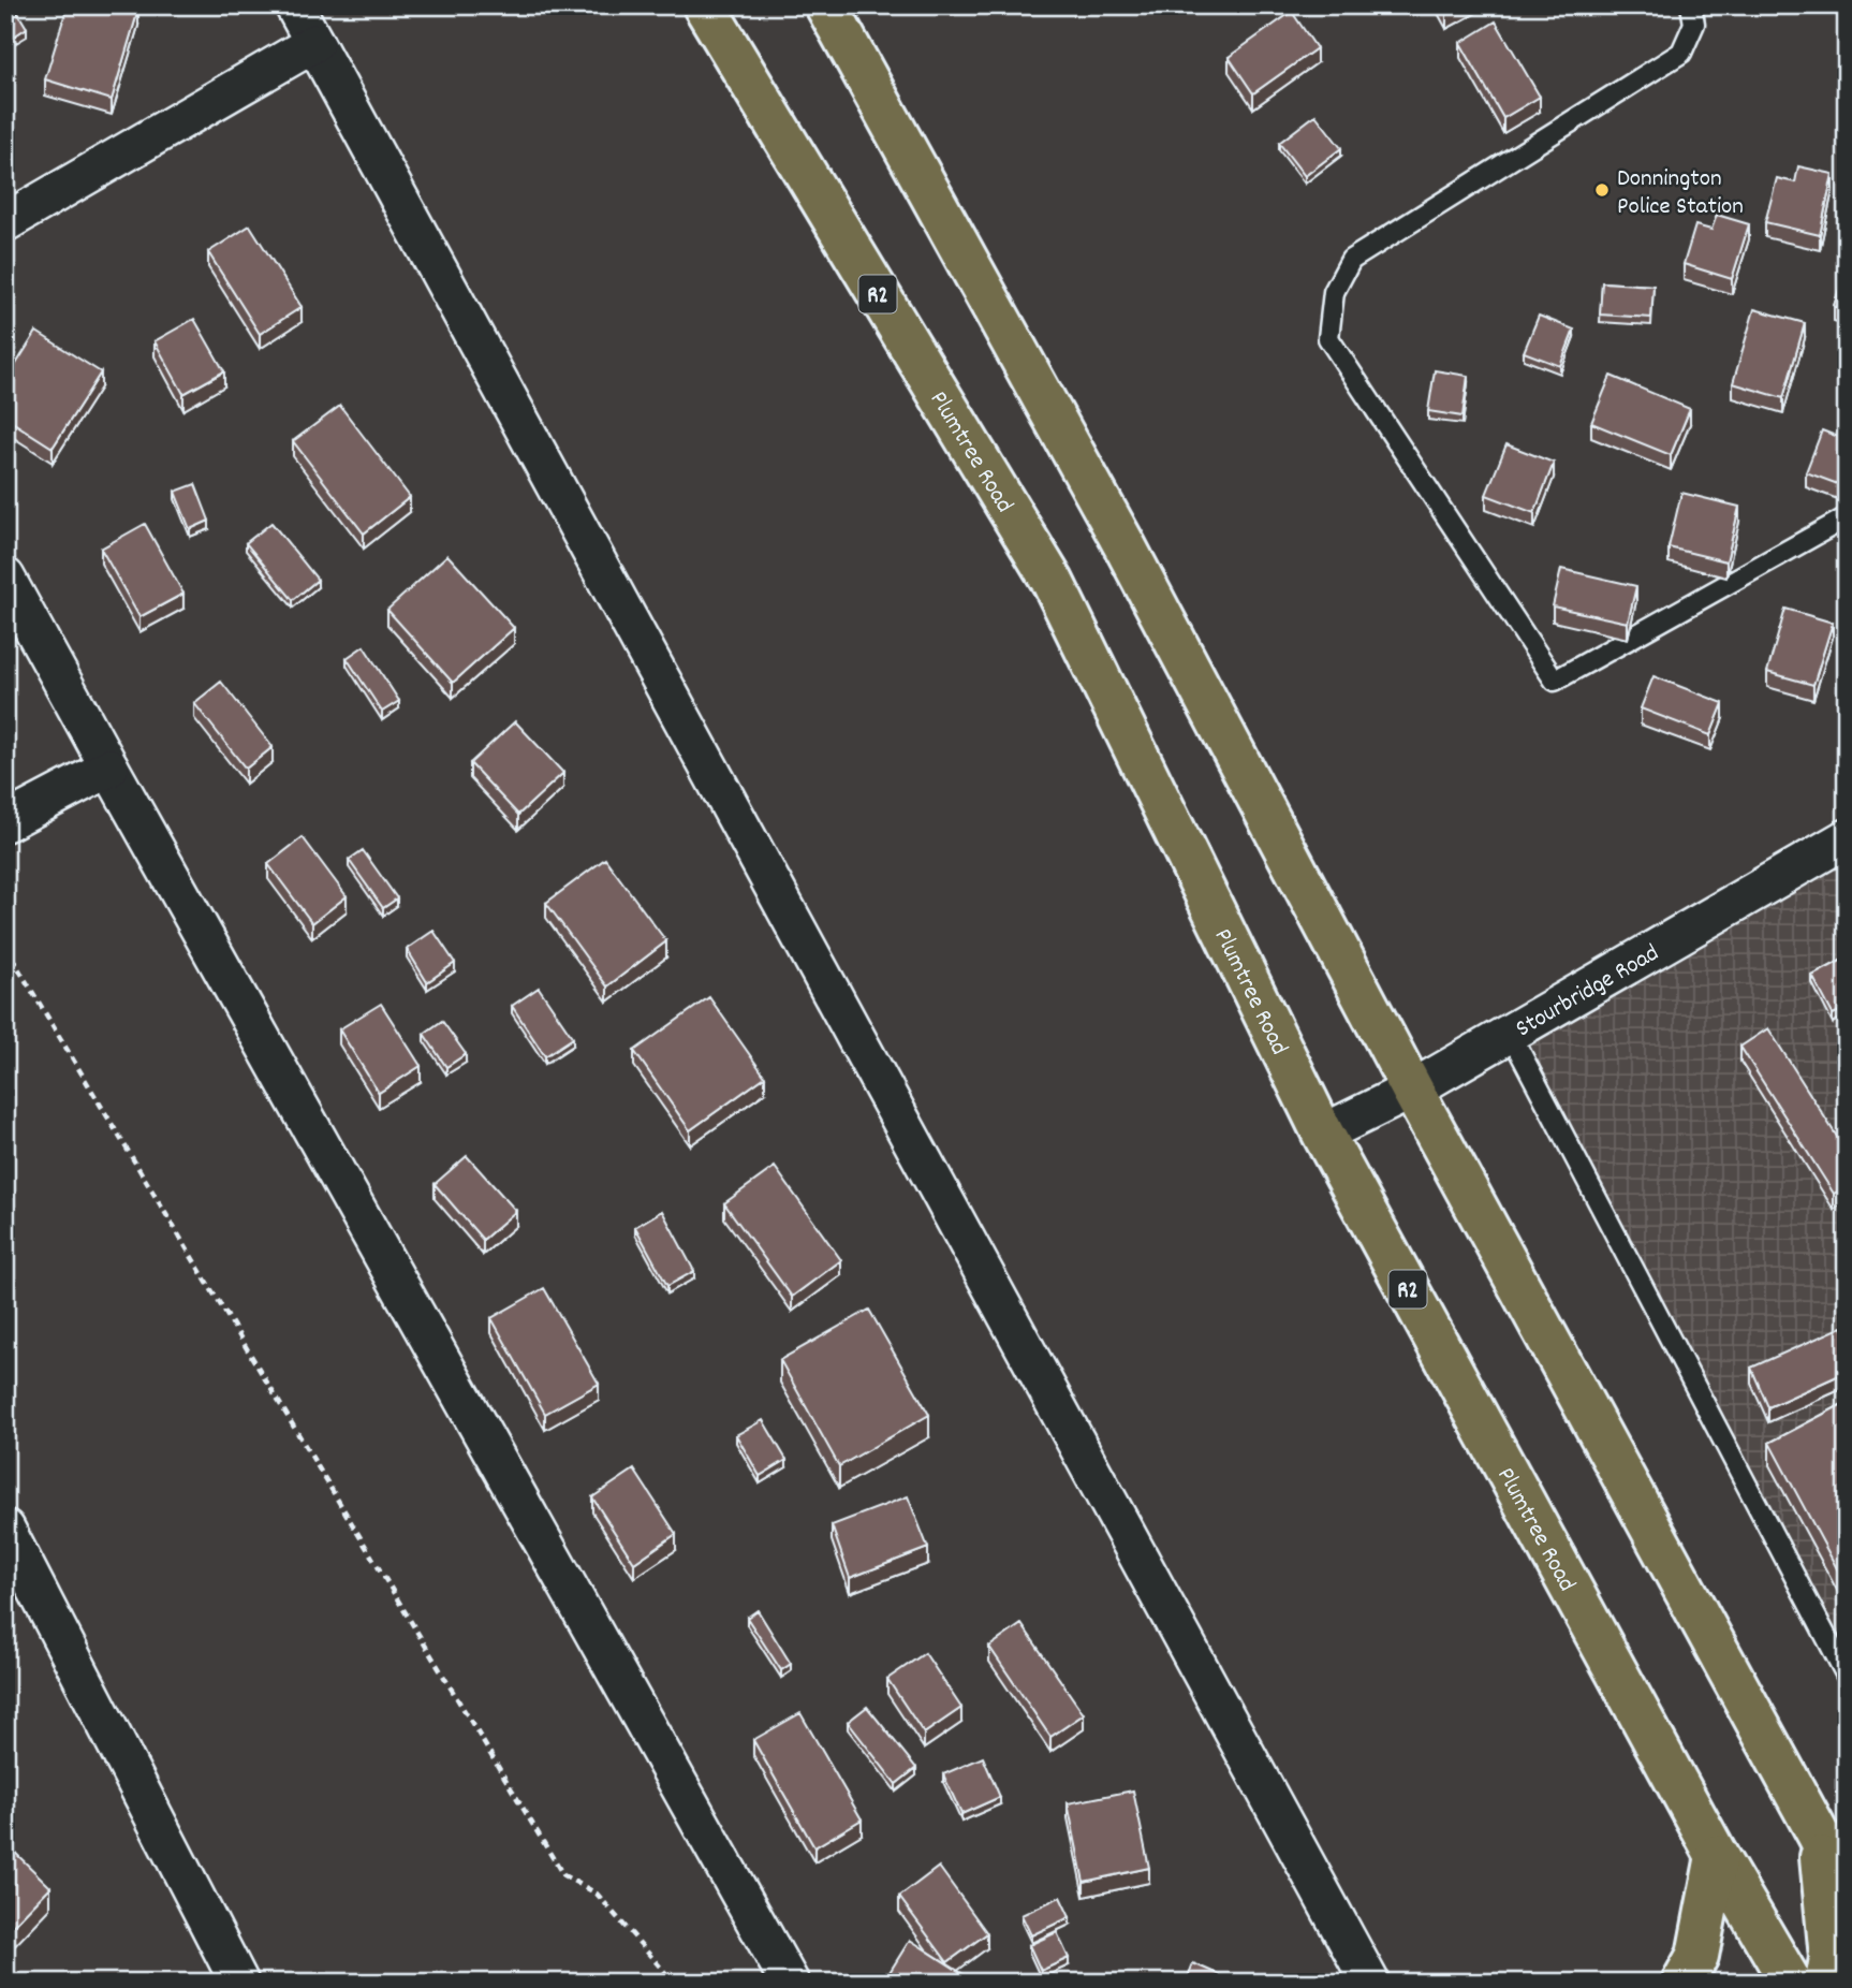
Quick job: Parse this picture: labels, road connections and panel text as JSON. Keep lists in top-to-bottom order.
{
  "streets": {
    "highway": ["R2", "Plumtree Road"],
    "street": ["Stourbridge Road"]
  },
  "crossings": [
    ["Plumtree Road", "Stourbridge Road"]
  ],
  "places": ["Donnington Police Station"]
}
